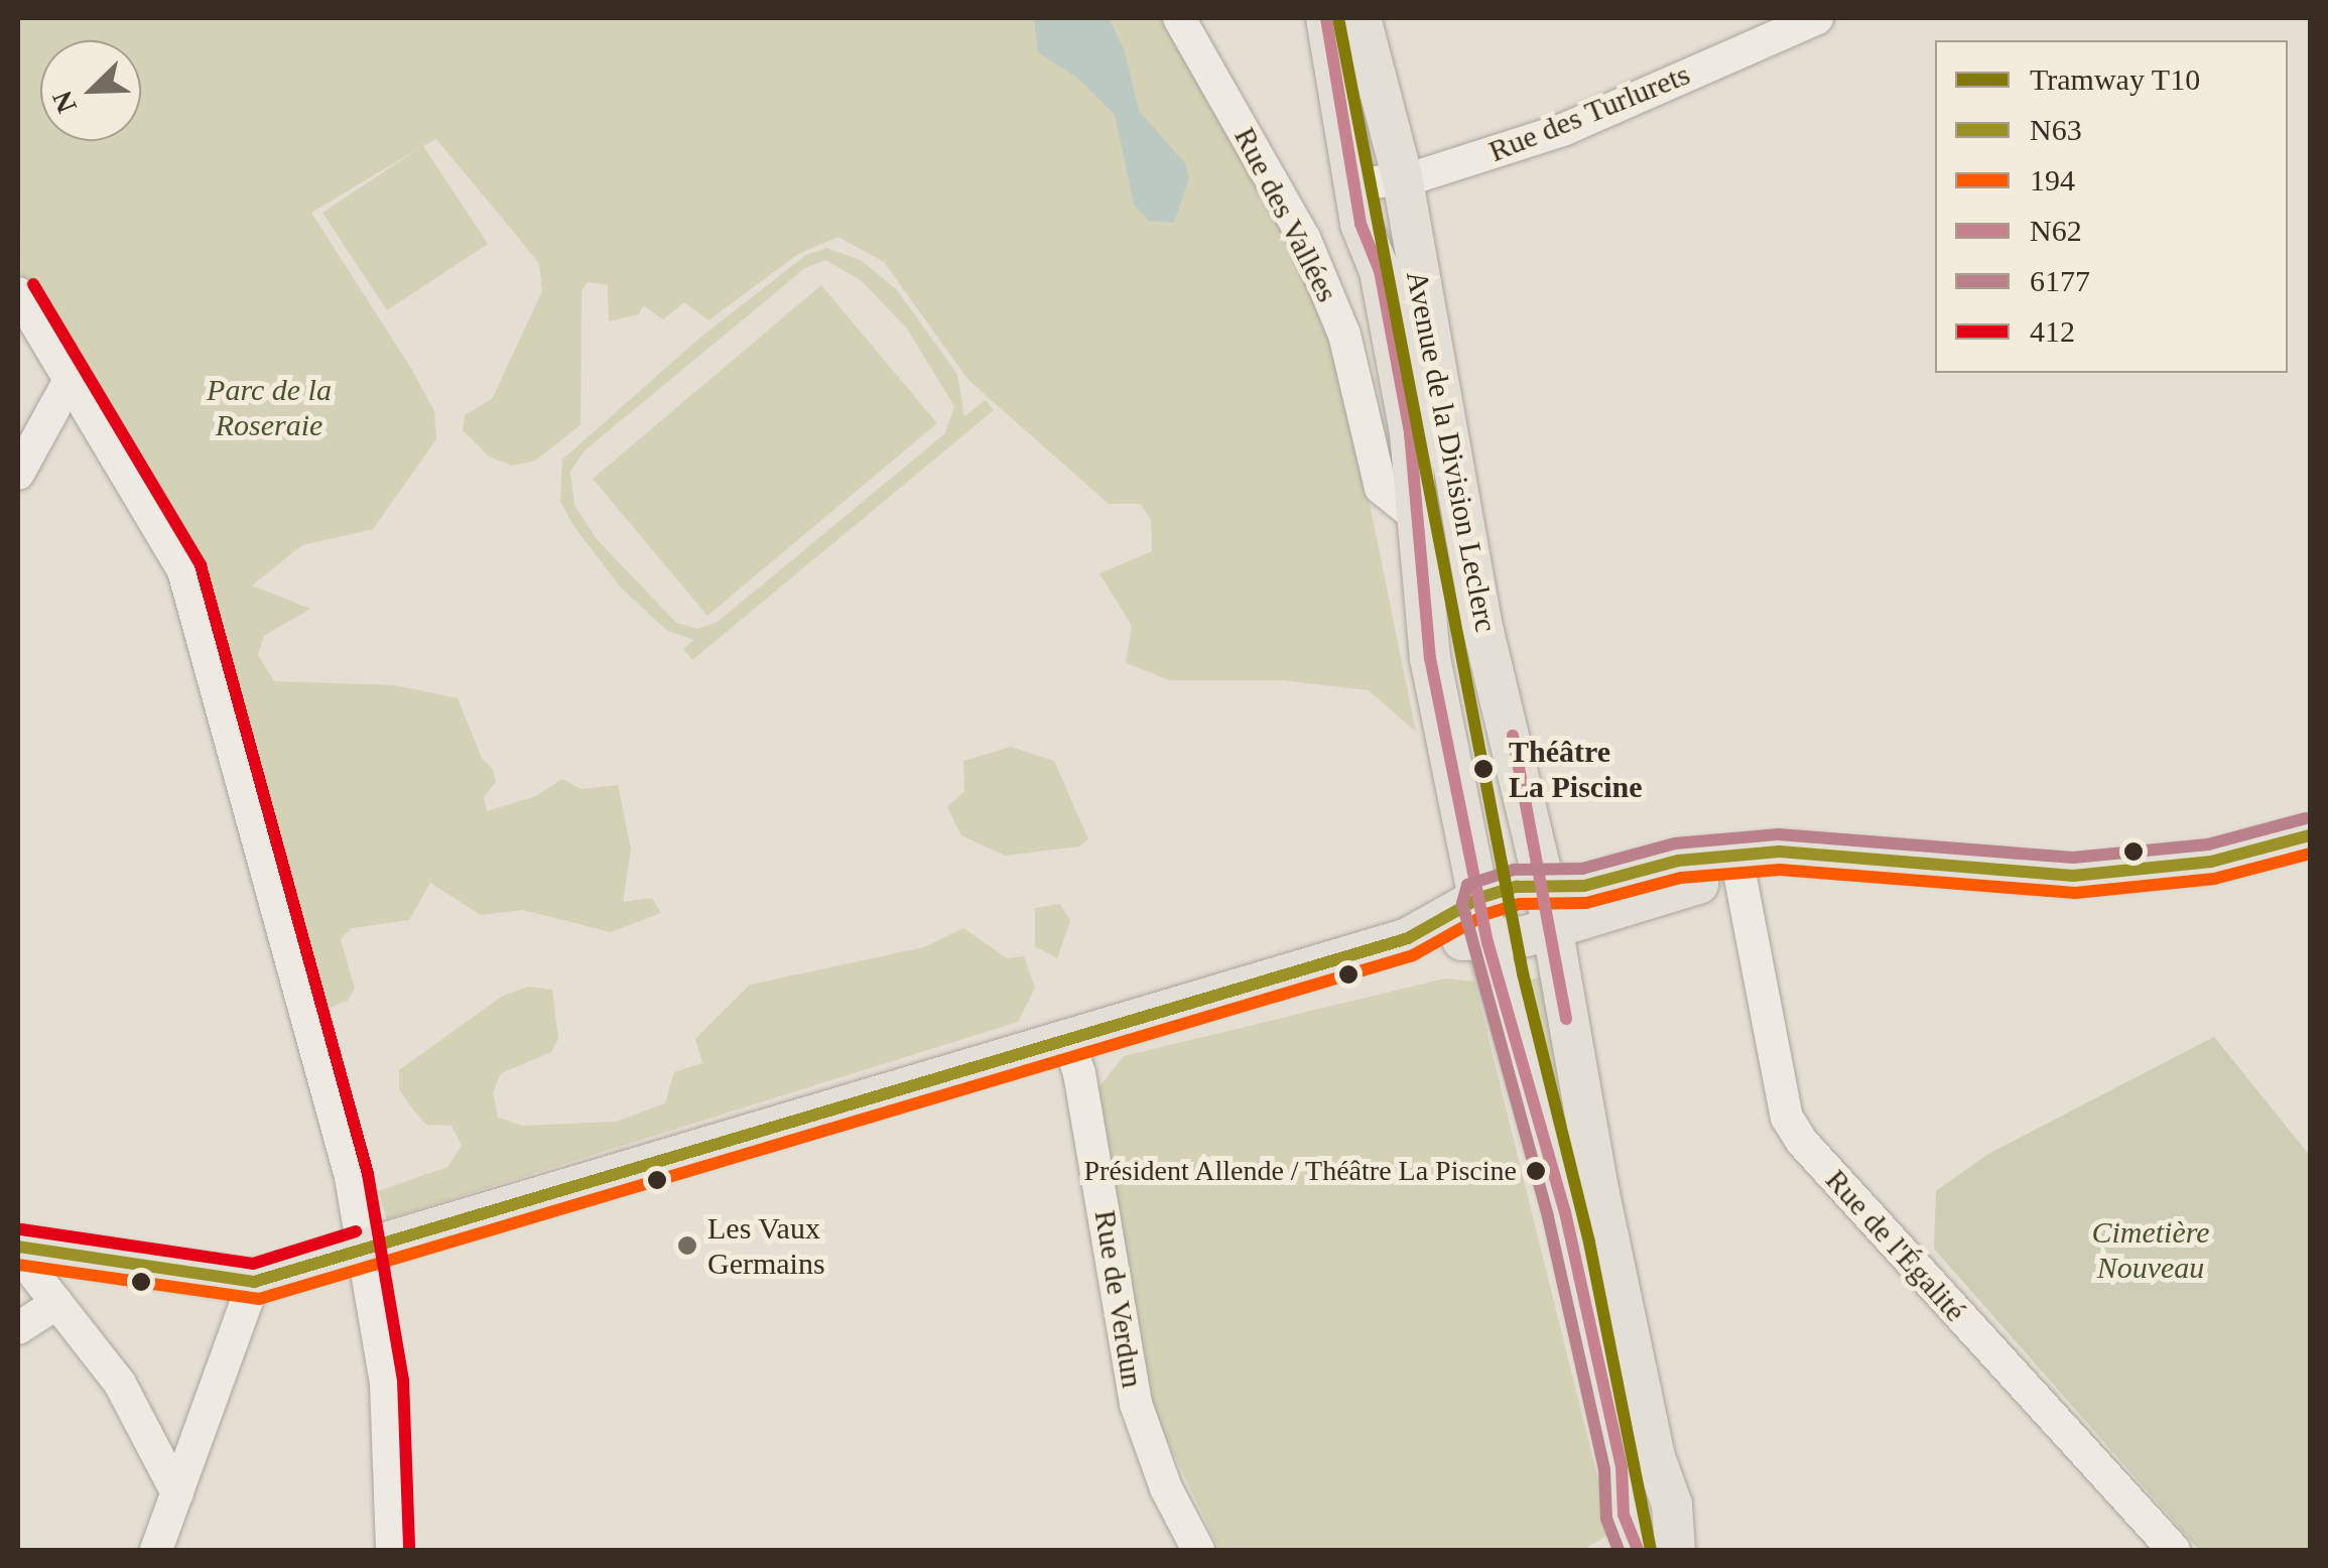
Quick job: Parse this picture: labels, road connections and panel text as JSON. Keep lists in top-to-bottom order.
{
  "streets": {
    "main road": ["Avenue de la Division Leclerc"],
    "street": [
      "Rue des Turlurets",
      "Rue des Vallées",
      "Rue de l'Égalité",
      "Rue de Verdun"
    ]
  },
  "crossings": [
    ["Rue des Turlurets", "Avenue de la Division Leclerc"],
    ["Rue des Vallées", "Avenue de la Division Leclerc"]
  ],
  "parks": ["Parc de la Roseraie", "Cimetière Nouveau"],
  "places": ["Théâtre La Piscine", "Président Allende / Théâtre La Piscine", "Les Vaux Germains"],
  "lines": [
    "tram line T10",
    "transit line N62",
    "transit line 412",
    "transit line 6177",
    "transit line N63",
    "transit line 194"
  ],
  "legend": [
    "Tramway T10",
    "N63",
    "194",
    "N62",
    "6177",
    "412"
  ],
  "north": "bottom left"
}
